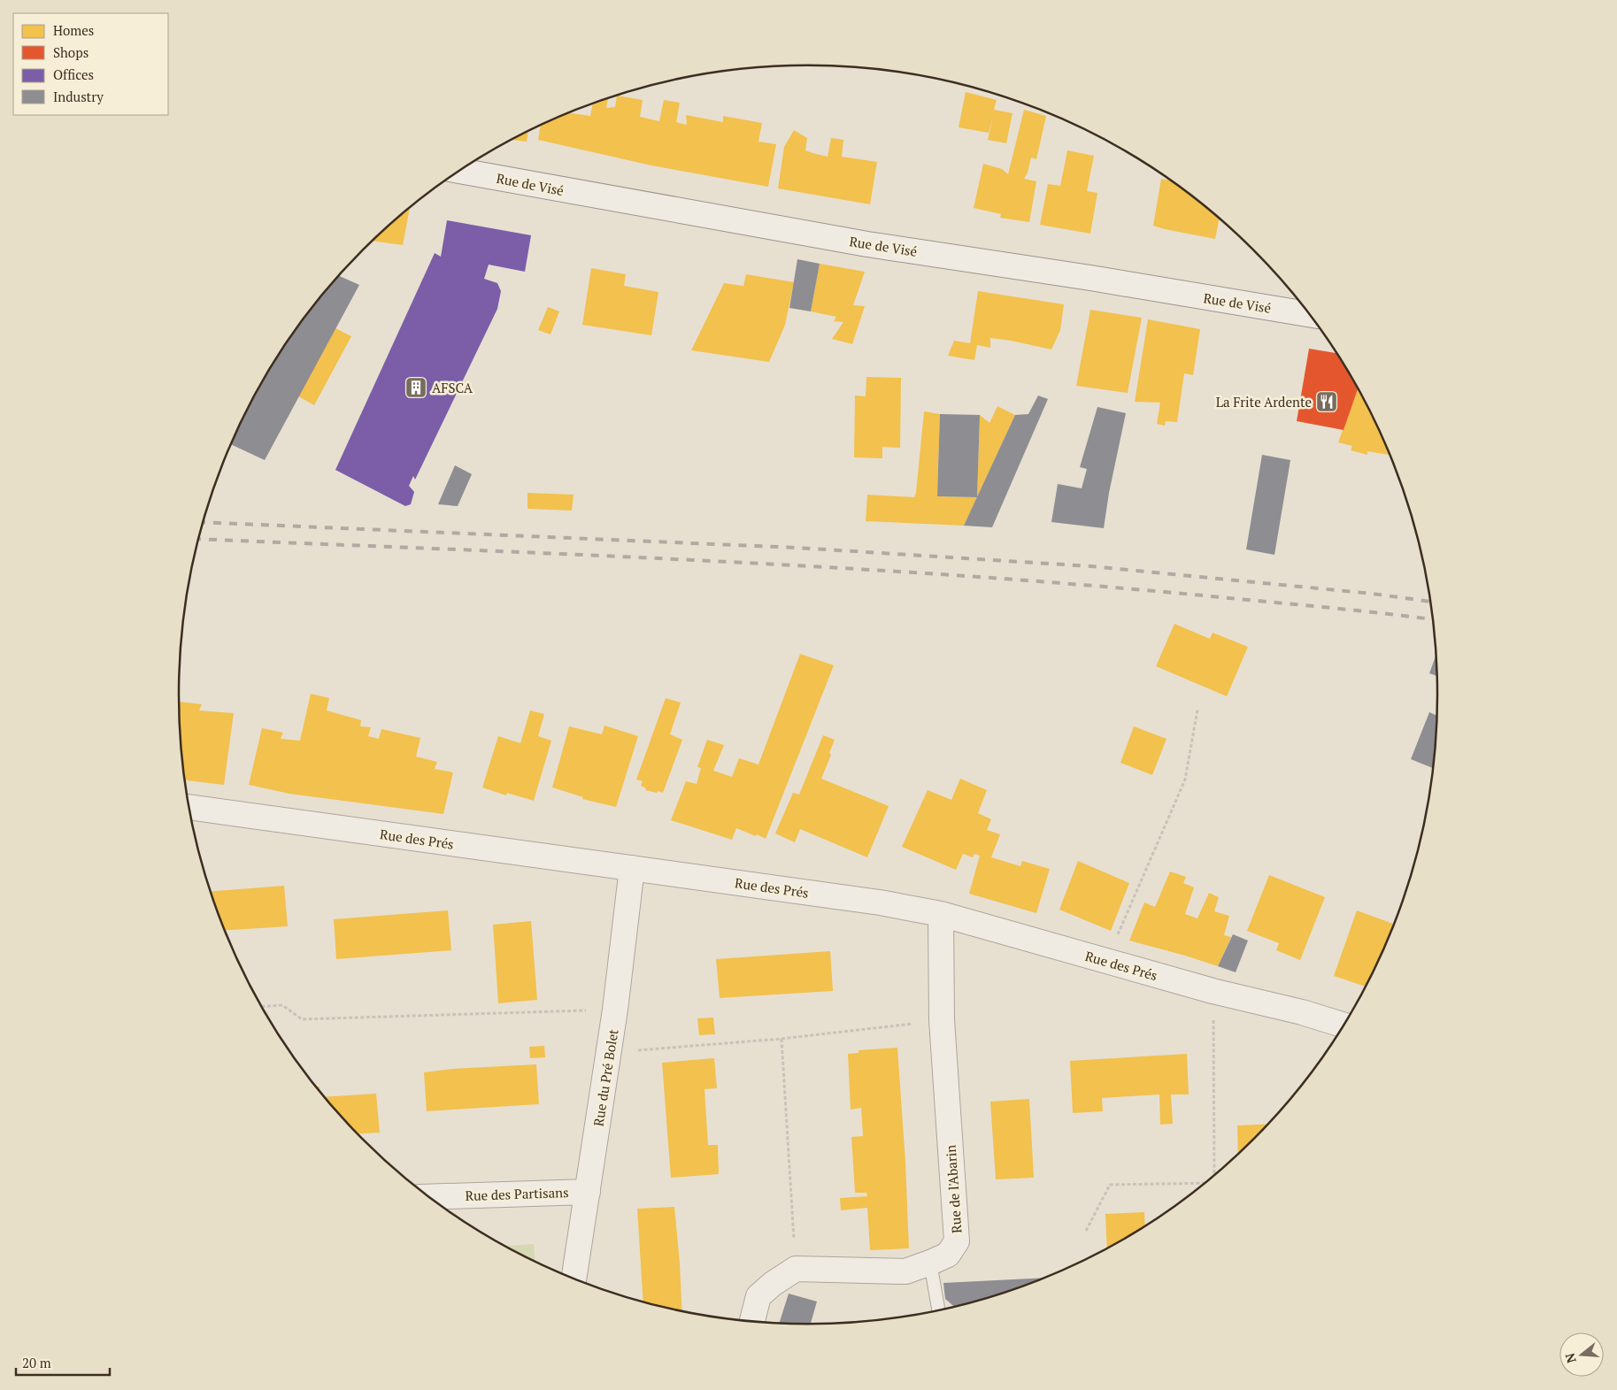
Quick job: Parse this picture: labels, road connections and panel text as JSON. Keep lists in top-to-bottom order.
{
  "streets": {
    "street": [
      "Rue de Visé",
      "Rue des Prés",
      "Rue du Pré Bolet",
      "Rue de l'Abarin",
      "Rue des Partisans"
    ]
  },
  "crossings": [
    ["Rue des Prés", "Rue du Pré Bolet"],
    ["Rue des Prés", "Rue de l'Abarin"],
    ["Rue du Pré Bolet", "Rue des Partisans"]
  ],
  "places": {
    "building": ["AFSCA"],
    "restaurant": ["La Frite Ardente"]
  },
  "legend": [
    "Homes",
    "Shops",
    "Offices",
    "Industry"
  ],
  "scale_bar": "20 m",
  "north": "left"
}
